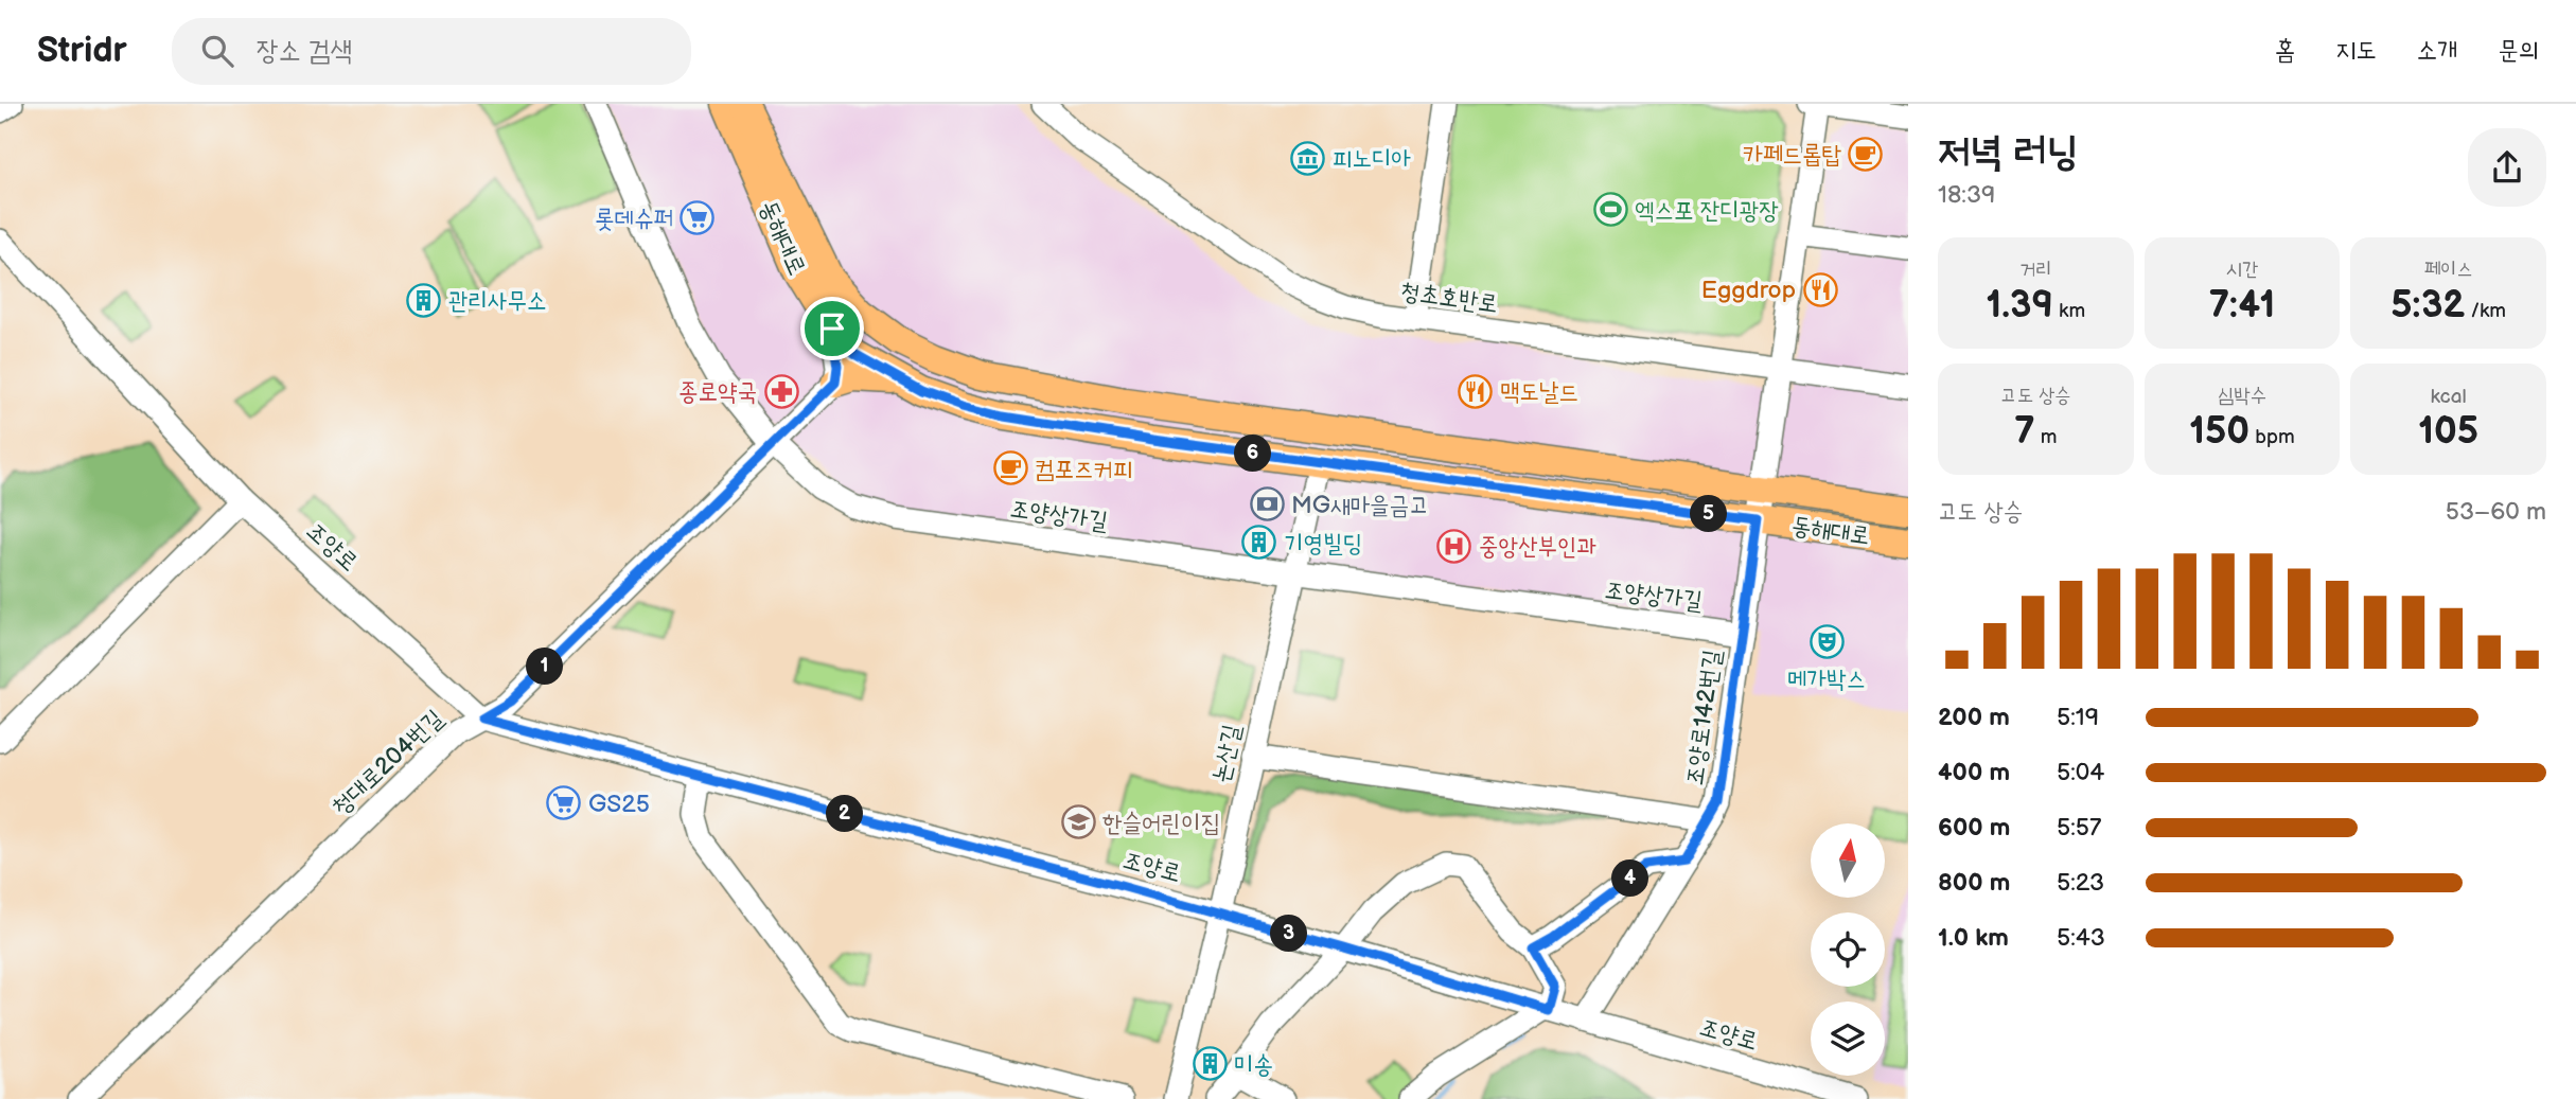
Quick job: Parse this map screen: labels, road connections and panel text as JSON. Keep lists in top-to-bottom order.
{
  "streets": {
    "main road": ["동해대로"],
    "street": [
      "청초호반로",
      "조양상가길",
      "조양로",
      "조양로142번길",
      "논산길",
      "청대로204번길"
    ]
  },
  "crossings": [
    ["동해대로", "조양로142번길"],
    ["동해대로", "논산길"],
    ["청초호반로", "조양로142번길"],
    ["조양상가길", "조양로142번길"],
    ["조양상가길", "논산길"],
    ["조양상가길", "청대로204번길"],
    ["조양로", "조양로142번길"],
    ["조양로", "논산길"],
    ["조양로", "청대로204번길"]
  ],
  "places": {
    "cafe": ["카페드롭탑", "컴포즈커피"],
    "museum": ["피노디아"],
    "sports": ["엑스포 잔디광장"],
    "supermarket": ["롯데슈퍼", "GS25"],
    "restaurant": ["Eggdrop", "맥도날드"],
    "building": ["관리사무소", "기영빌딩", "미송"],
    "pharmacy": ["종로약국"],
    "bank": ["MG새마을금고"],
    "hospital": ["중앙산부인과"],
    "theatre": ["메가박스"],
    "school or university": ["한슬어린이집"]
  },
  "north": "top",
  "page": {
    "header": "Stridr",
    "search": "장소 검색",
    "nav": [
      "홈",
      "지도",
      "소개",
      "문의"
    ],
    "heading": ["저녁 러닝", "18:39"],
    "stats": [
      ["거리", "1.39 km"],
      ["시간", "7:41"],
      ["페이스", "5:32 /km"],
      ["고도 상승", "7 m"],
      ["심박수", "150 bpm"],
      ["kcal", "105"]
    ],
    "pins": [
      "6",
      "5",
      "1",
      "2",
      "4",
      "3"
    ],
    "chart": ["고도 상승", "53–60 m"],
    "list": [
      {
        "name": "200 m",
        "note": "5:19"
      },
      {
        "name": "400 m",
        "note": "5:04"
      },
      {
        "name": "600 m",
        "note": "5:57"
      },
      {
        "name": "800 m",
        "note": "5:23"
      },
      {
        "name": "1.0 km",
        "note": "5:43"
      }
    ]
  }
}
